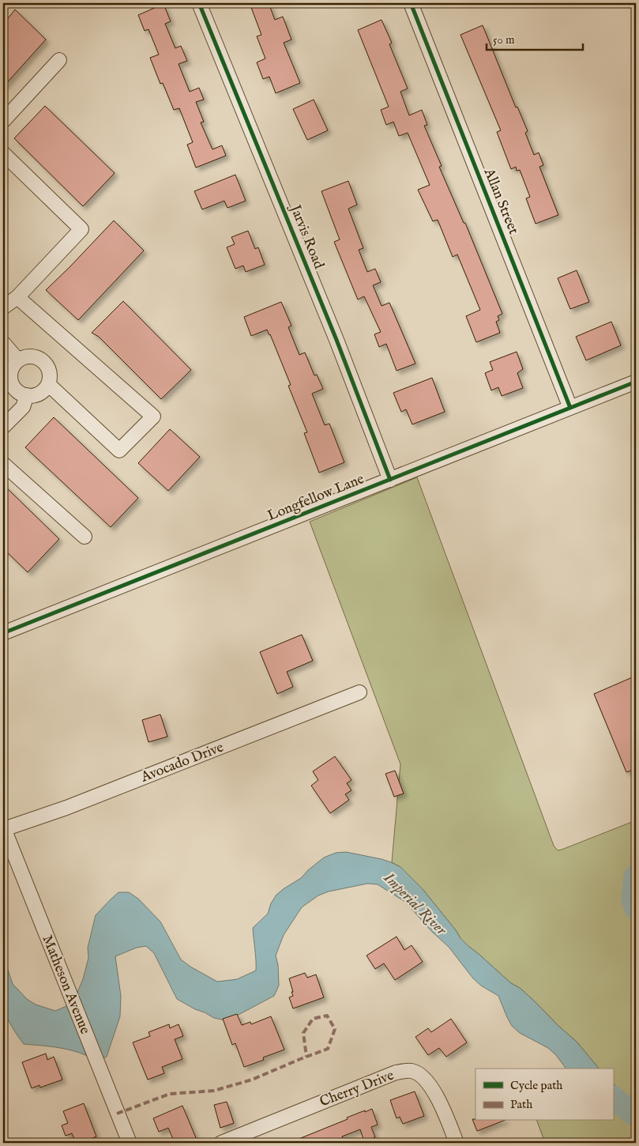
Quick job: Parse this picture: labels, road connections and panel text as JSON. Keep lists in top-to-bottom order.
{
  "streets": {
    "street": [
      "Allan Street",
      "Jarvis Road",
      "Longfellow Lane",
      "Avocado Drive",
      "Matheson Avenue",
      "Cherry Drive"
    ]
  },
  "crossings": [
    ["Allan Street", "Longfellow Lane"],
    ["Jarvis Road", "Longfellow Lane"],
    ["Avocado Drive", "Matheson Avenue"]
  ],
  "water": ["Imperial River"],
  "legend": ["Cycle path", "Path"],
  "scale_bar": "50 m"
}
